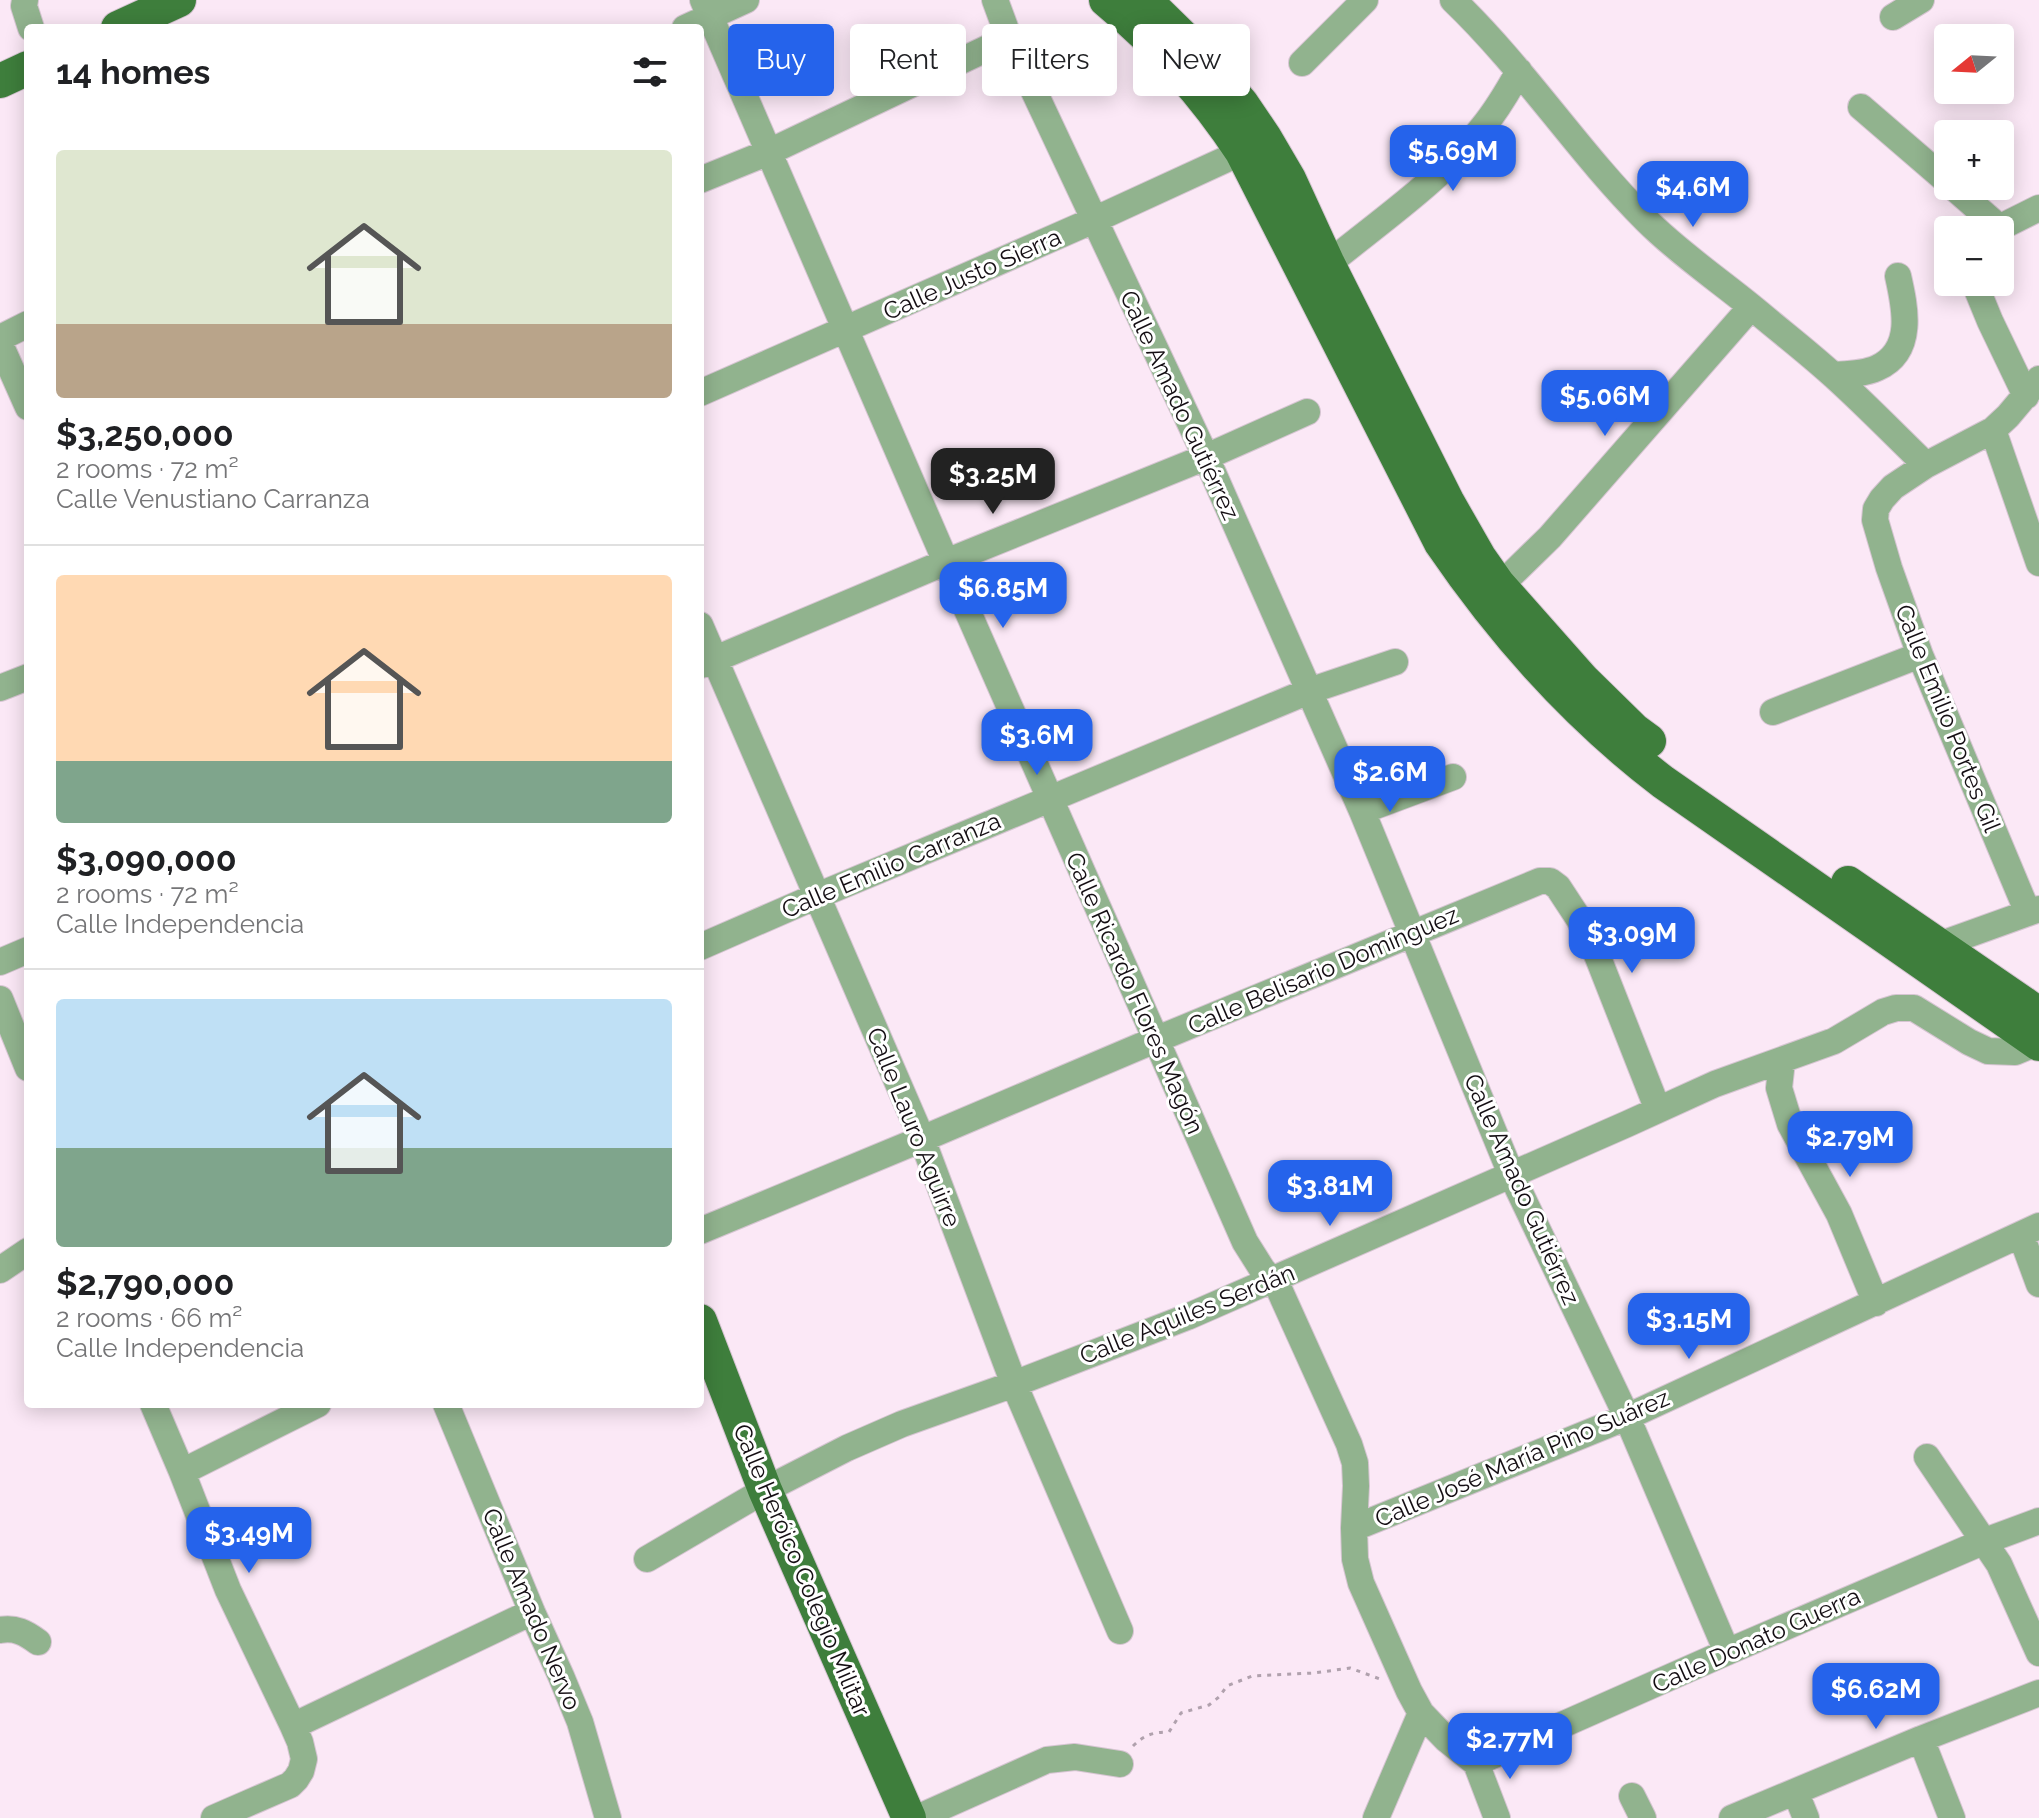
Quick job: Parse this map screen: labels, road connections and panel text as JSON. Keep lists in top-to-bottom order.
{
  "streets": {
    "main road": ["Calle Heróico Colegio Militar"],
    "street": [
      "Calle Justo Sierra",
      "Calle Amado Gutiérrez",
      "Calle Emilio Portes Gil",
      "Calle Emilio Carranza",
      "Calle Belisario Domínguez",
      "Calle Ricardo Flores Magón",
      "Calle Lauro Aguirre",
      "Calle Aquiles Serdán",
      "Calle José María Pino Suárez",
      "Calle Amado Nervo",
      "Calle Donato Guerra"
    ]
  },
  "crossings": [
    ["Calle Justo Sierra", "Calle Amado Gutiérrez"],
    ["Calle Justo Sierra", "Calle Ricardo Flores Magón"],
    ["Calle Amado Gutiérrez", "Calle Emilio Carranza"],
    ["Calle Amado Gutiérrez", "Calle Belisario Domínguez"],
    ["Calle Amado Gutiérrez", "Calle Aquiles Serdán"],
    ["Calle Amado Gutiérrez", "Calle José María Pino Suárez"],
    ["Calle Amado Gutiérrez", "Calle Donato Guerra"],
    ["Calle Emilio Carranza", "Calle Ricardo Flores Magón"],
    ["Calle Emilio Carranza", "Calle Lauro Aguirre"],
    ["Calle Belisario Domínguez", "Calle Ricardo Flores Magón"],
    ["Calle Belisario Domínguez", "Calle Lauro Aguirre"],
    ["Calle Belisario Domínguez", "Calle Aquiles Serdán"],
    ["Calle Ricardo Flores Magón", "Calle Aquiles Serdán"],
    ["Calle Ricardo Flores Magón", "Calle José María Pino Suárez"],
    ["Calle Ricardo Flores Magón", "Calle Donato Guerra"],
    ["Calle Lauro Aguirre", "Calle Aquiles Serdán"],
    ["Calle Aquiles Serdán", "Calle Heróico Colegio Militar"]
  ],
  "north": "left",
  "page": {
    "map_buttons": ["+", "−"],
    "chip": [
      "Buy",
      "Rent",
      "Filters",
      "New"
    ],
    "heading": "14 homes",
    "list": [
      {
        "name": "$3,250,000",
        "note": "2 rooms · 72 m² · Calle Venustiano Carranza"
      },
      {
        "name": "$3,090,000",
        "note": "2 rooms · 72 m² · Calle Independencia"
      },
      {
        "name": "$2,790,000",
        "note": "2 rooms · 66 m² · Calle Independencia"
      }
    ],
    "price": [
      "$5.69M",
      "$4.6M",
      "$5.06M",
      "$3.25M",
      "$6.85M",
      "$3.6M",
      "$2.6M",
      "$3.09M",
      "$2.79M",
      "$3.81M",
      "$3.15M",
      "$3.49M",
      "$6.62M",
      "$2.77M"
    ]
  }
}
